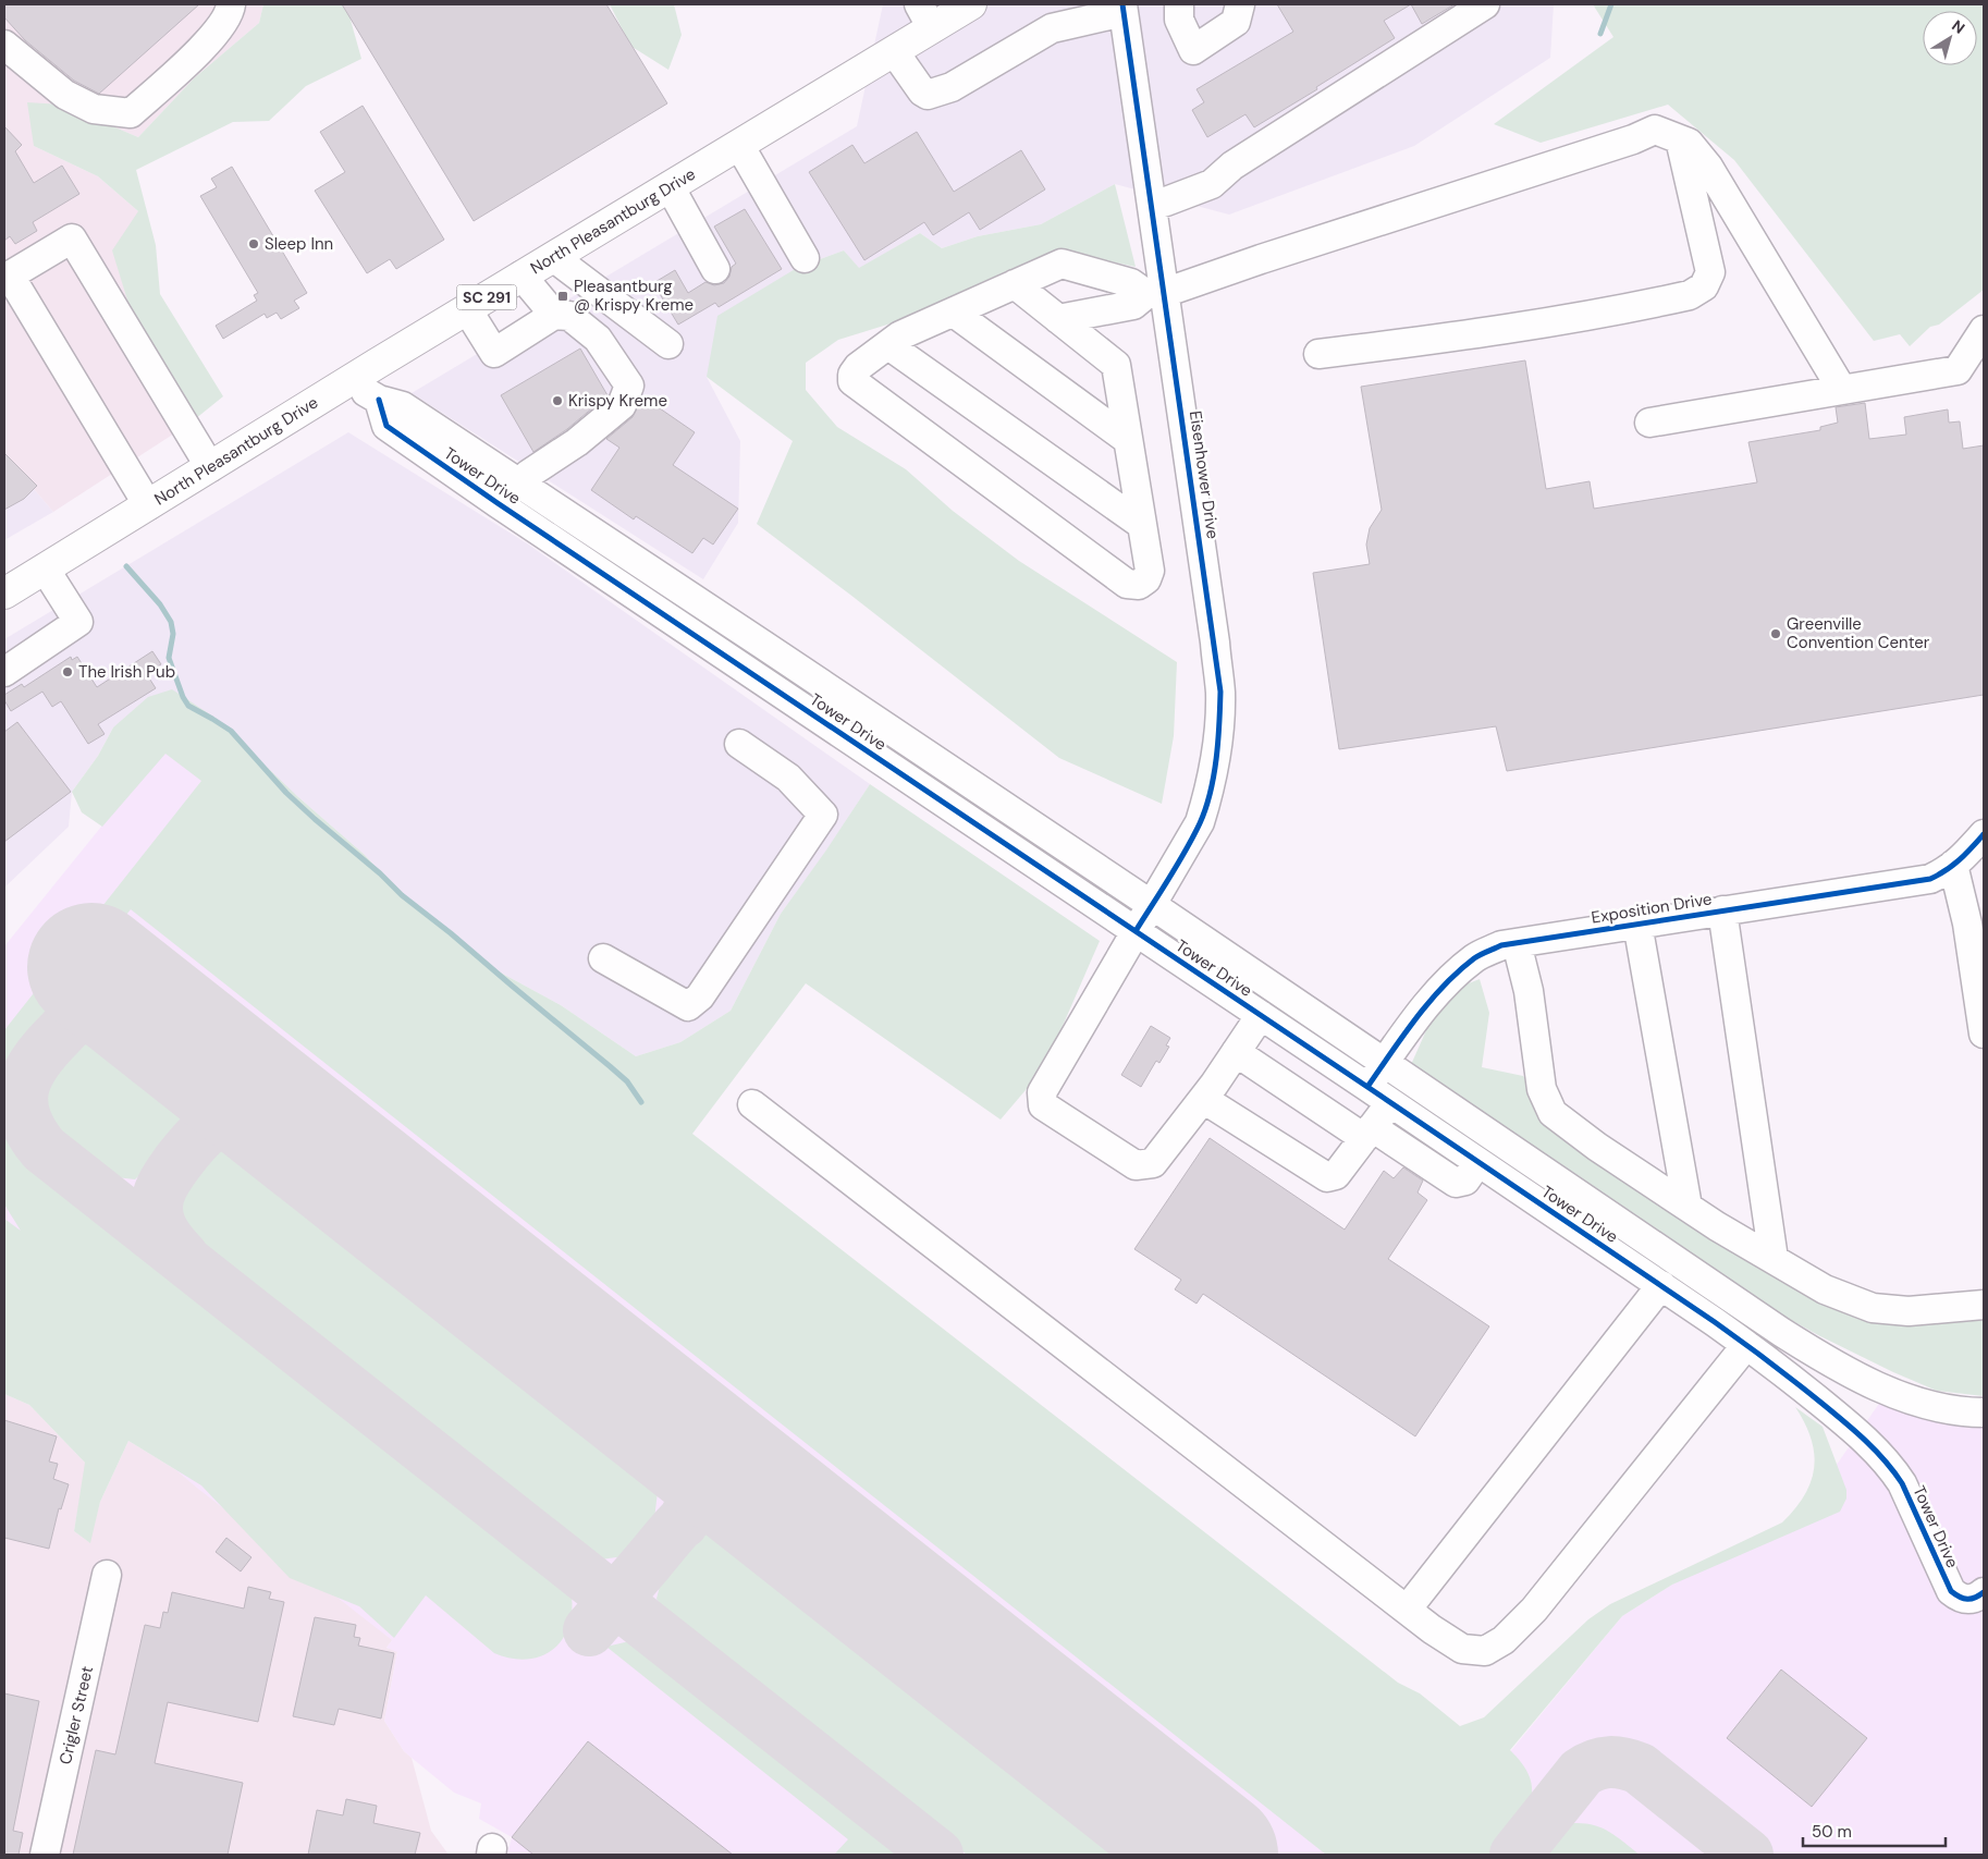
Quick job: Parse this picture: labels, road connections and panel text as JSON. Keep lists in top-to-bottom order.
{
  "streets": {
    "main road": ["North Pleasantburg Drive", "SC 291"],
    "street": [
      "Eisenhower Drive",
      "Tower Drive",
      "Exposition Drive",
      "Crigler Street"
    ]
  },
  "crossings": [
    ["North Pleasantburg Drive", "Tower Drive"],
    ["Eisenhower Drive", "Tower Drive"],
    ["Tower Drive", "Exposition Drive"]
  ],
  "places": {
    "other": [
      "Sleep Inn",
      "Krispy Kreme",
      "Greenville Convention Center",
      "The Irish Pub"
    ],
    "transit": ["Pleasantburg @ Krispy Kreme"]
  },
  "scale_bar": "50 m",
  "north": "top right"
}
